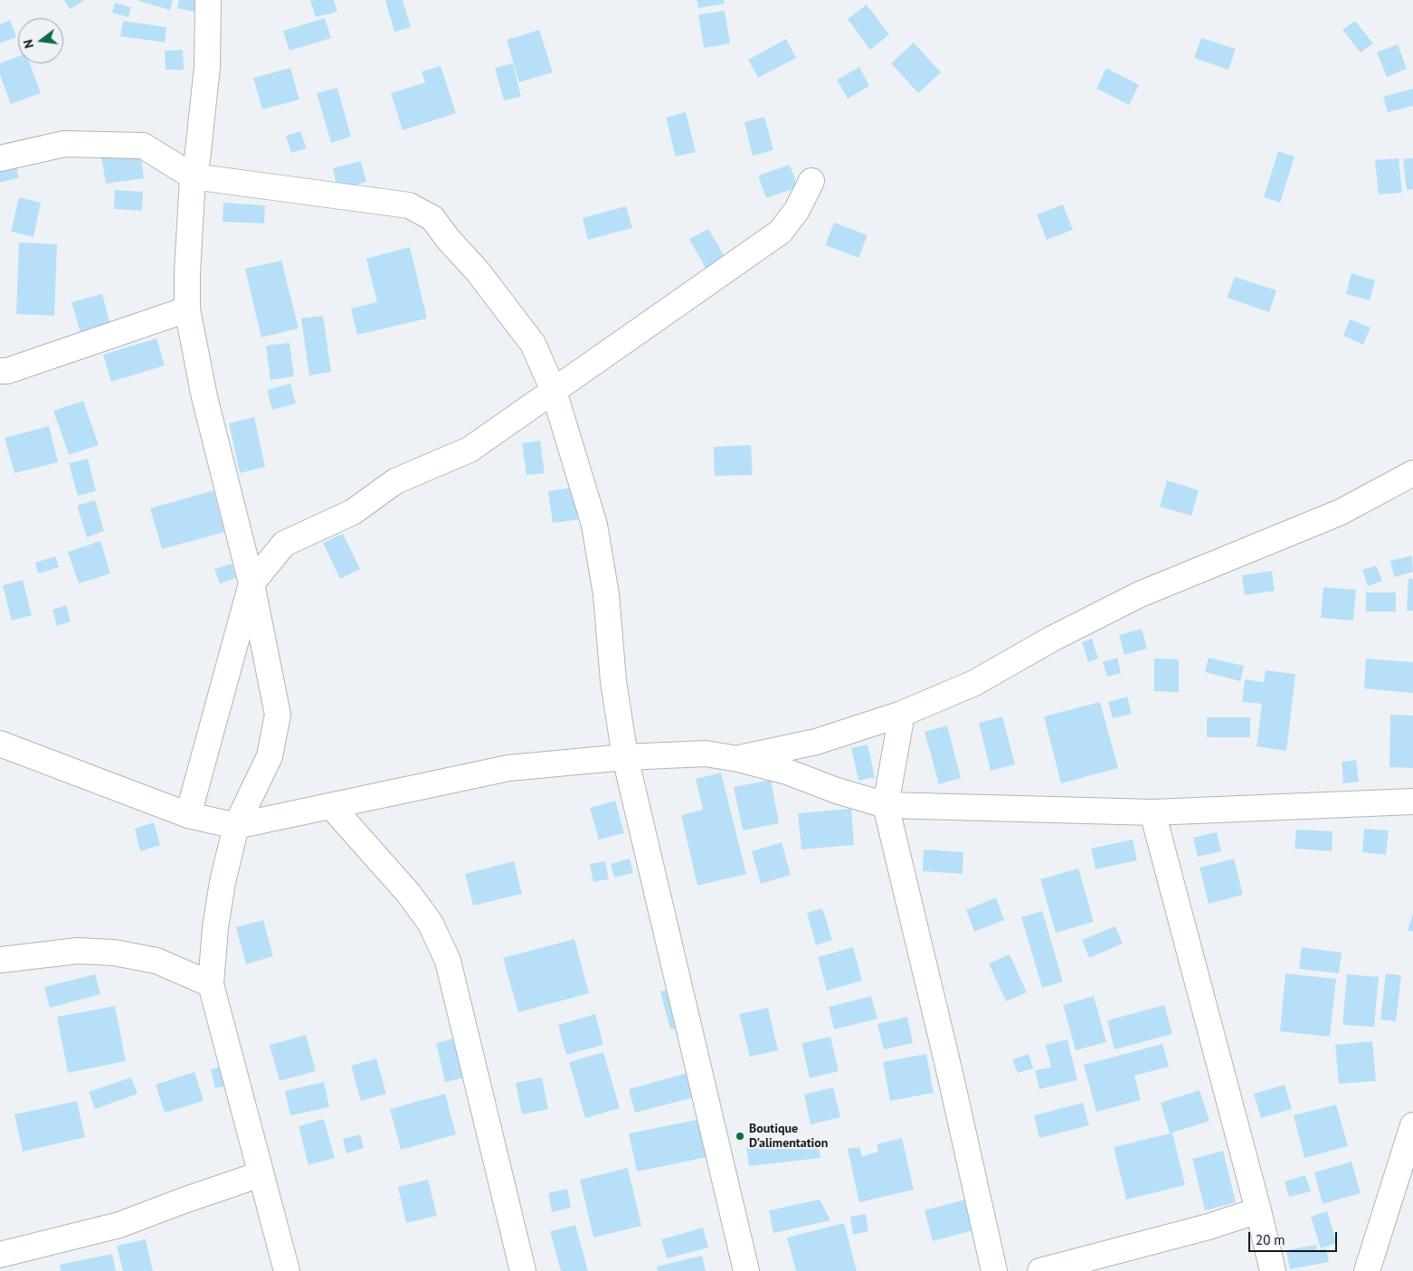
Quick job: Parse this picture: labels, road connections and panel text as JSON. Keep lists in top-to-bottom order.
{
  "places": ["Boutique D'alimentation"],
  "scale_bar": "20 m",
  "north": "left"
}
